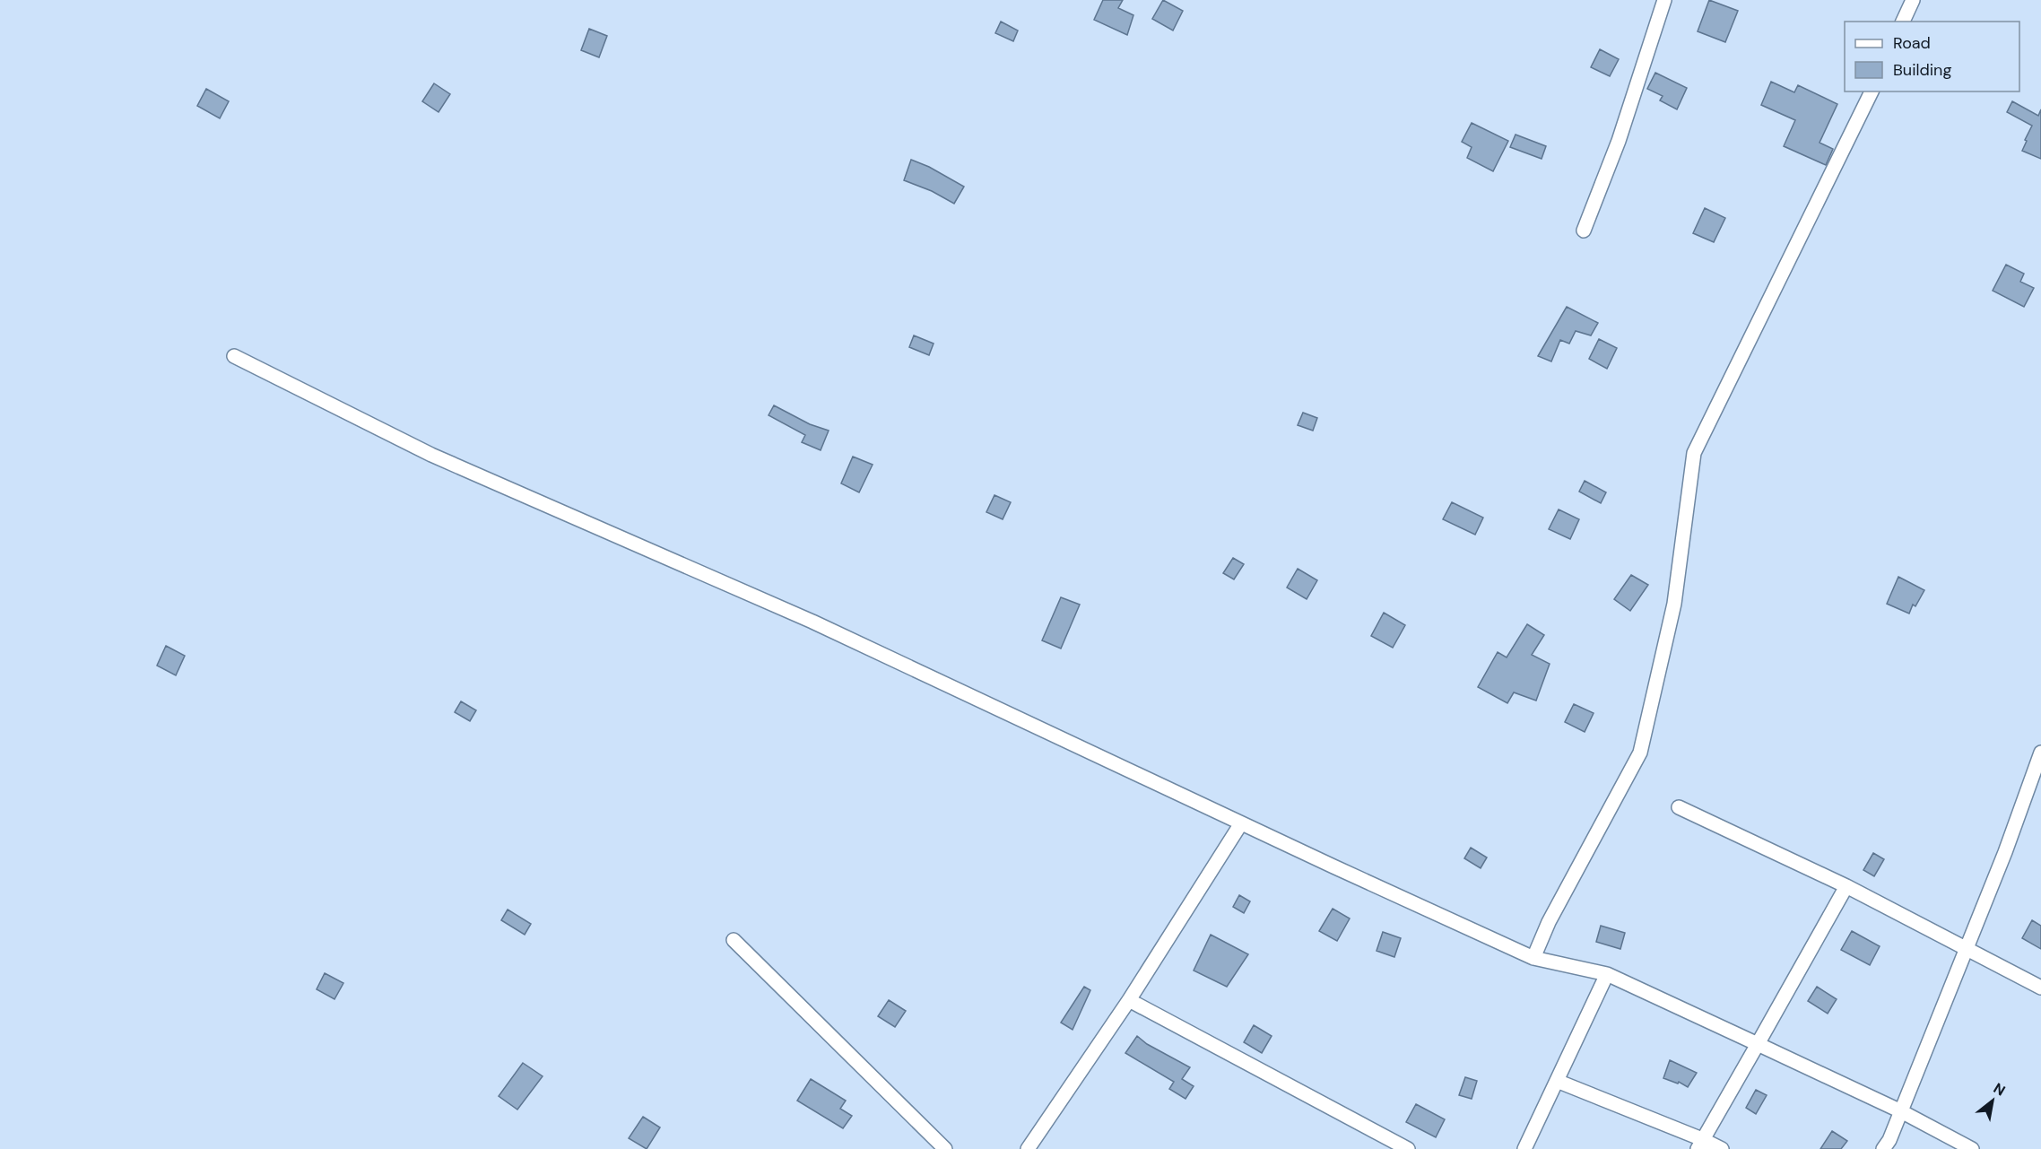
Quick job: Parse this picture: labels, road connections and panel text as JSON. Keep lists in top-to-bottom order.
{
  "legend": ["Road", "Building"],
  "north": "top right"
}
